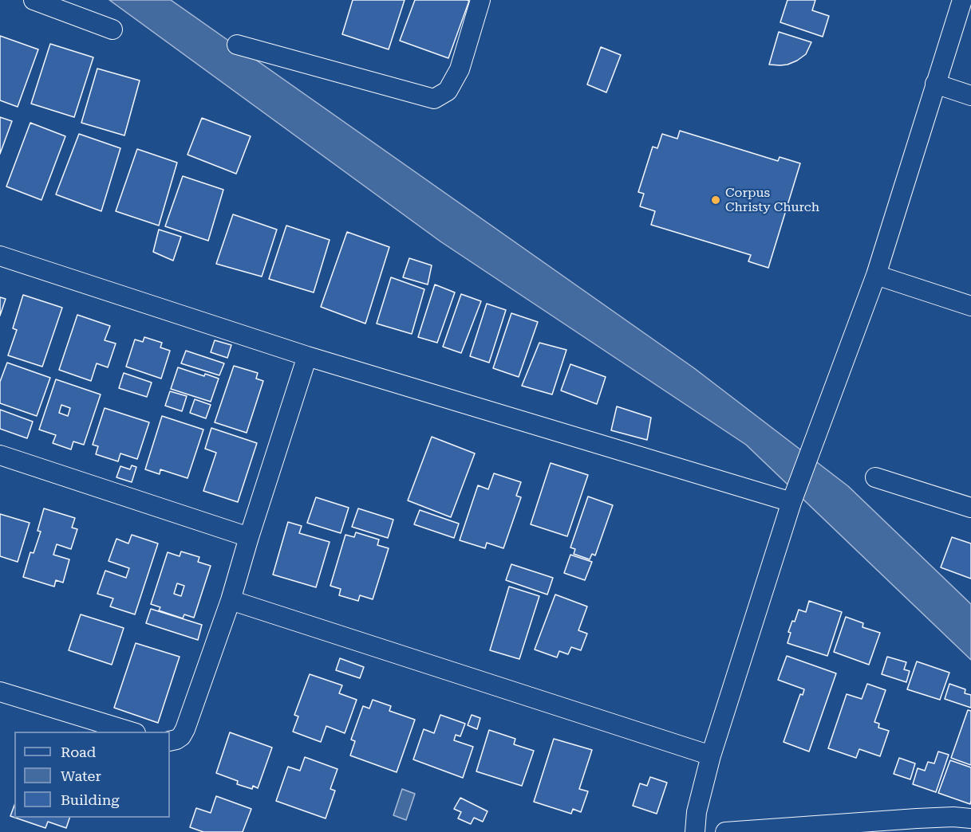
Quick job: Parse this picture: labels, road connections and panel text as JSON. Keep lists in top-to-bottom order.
{
  "places": ["Corpus Christy Church"],
  "legend": ["Road", "Water", "Building"]
}
